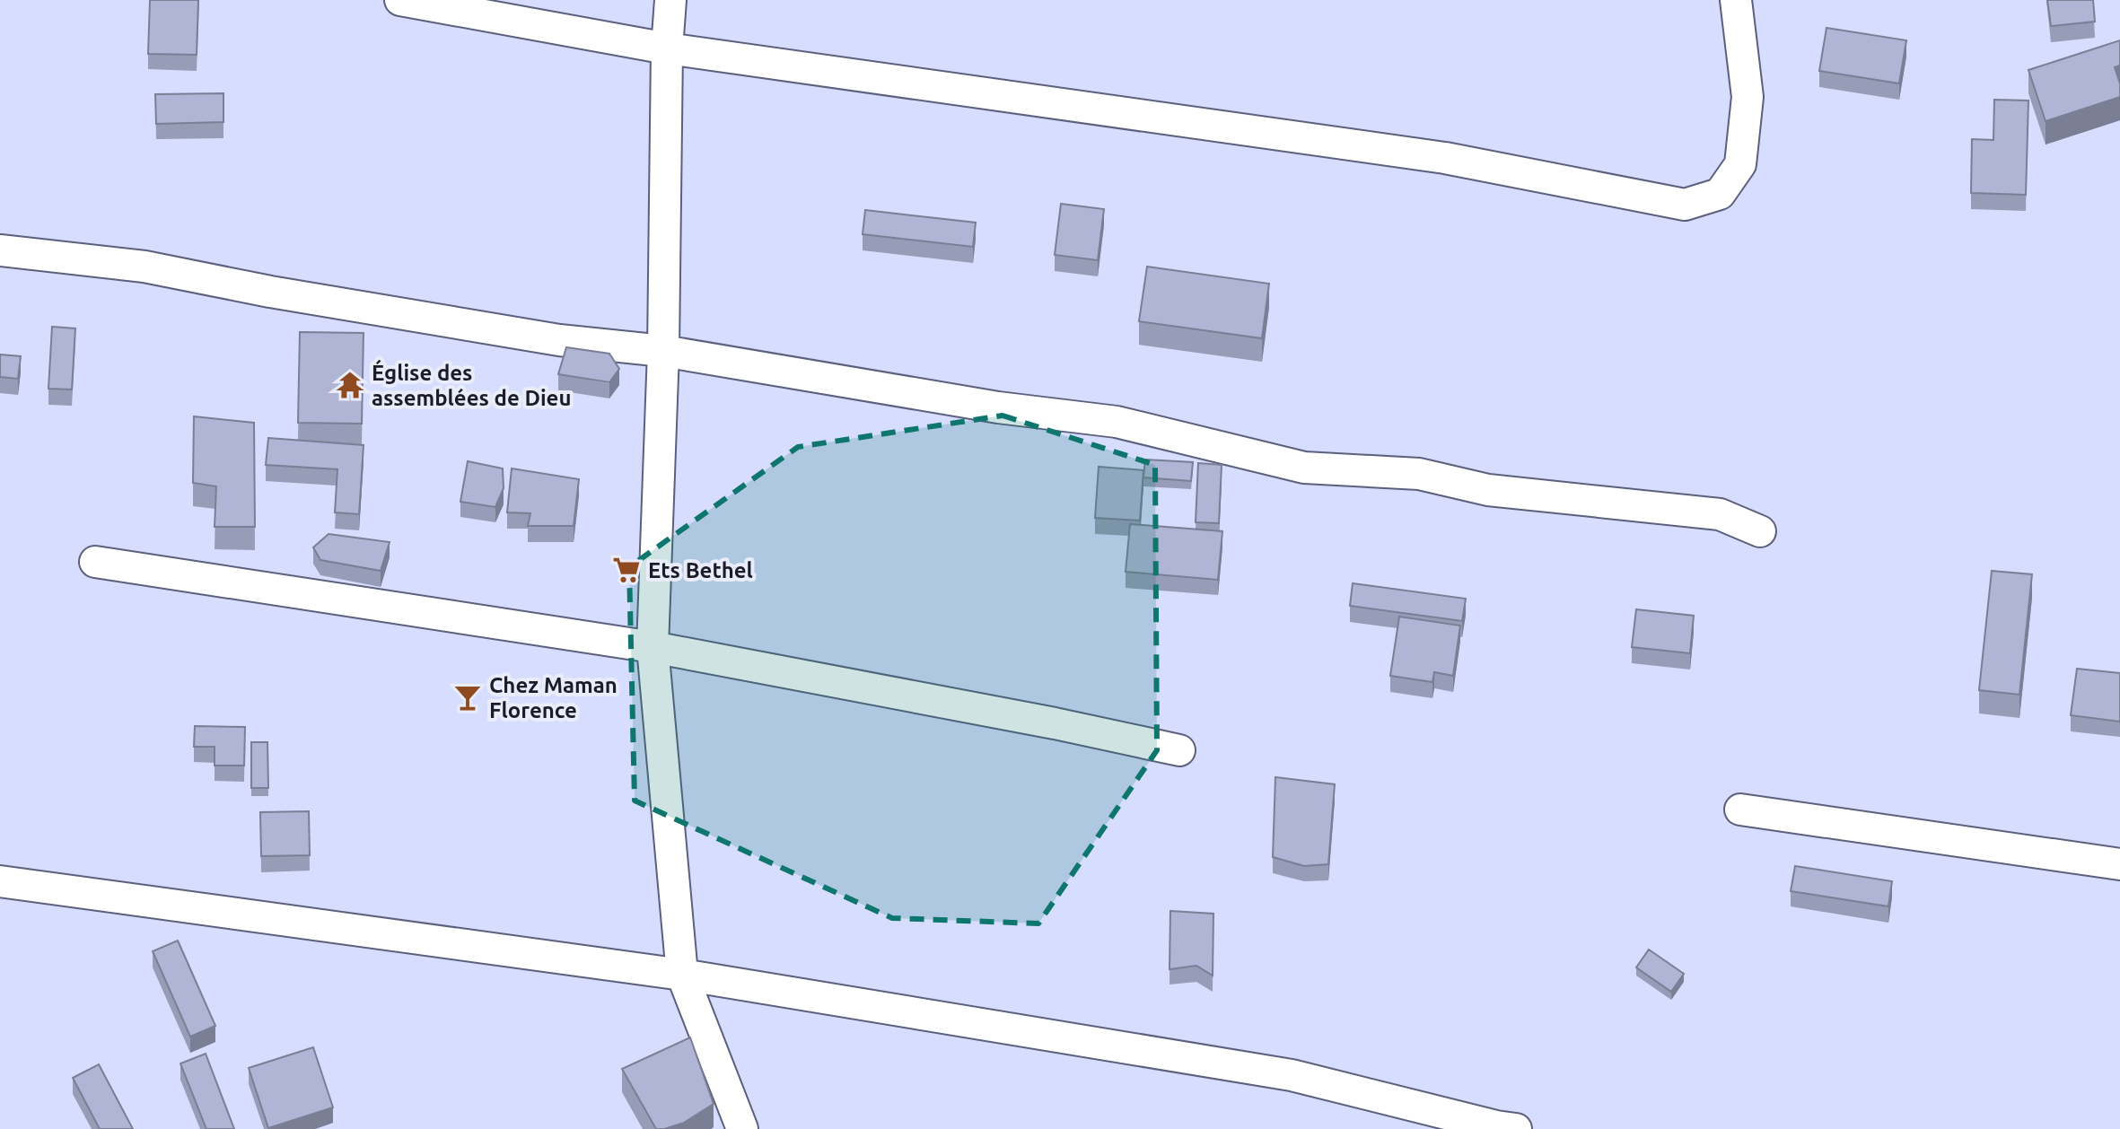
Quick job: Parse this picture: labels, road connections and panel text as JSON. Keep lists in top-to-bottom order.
{
  "places": {
    "temple": ["Église des assemblées de Dieu"],
    "supermarket": ["Ets Bethel"],
    "bar": ["Chez Maman Florence"]
  }
}
